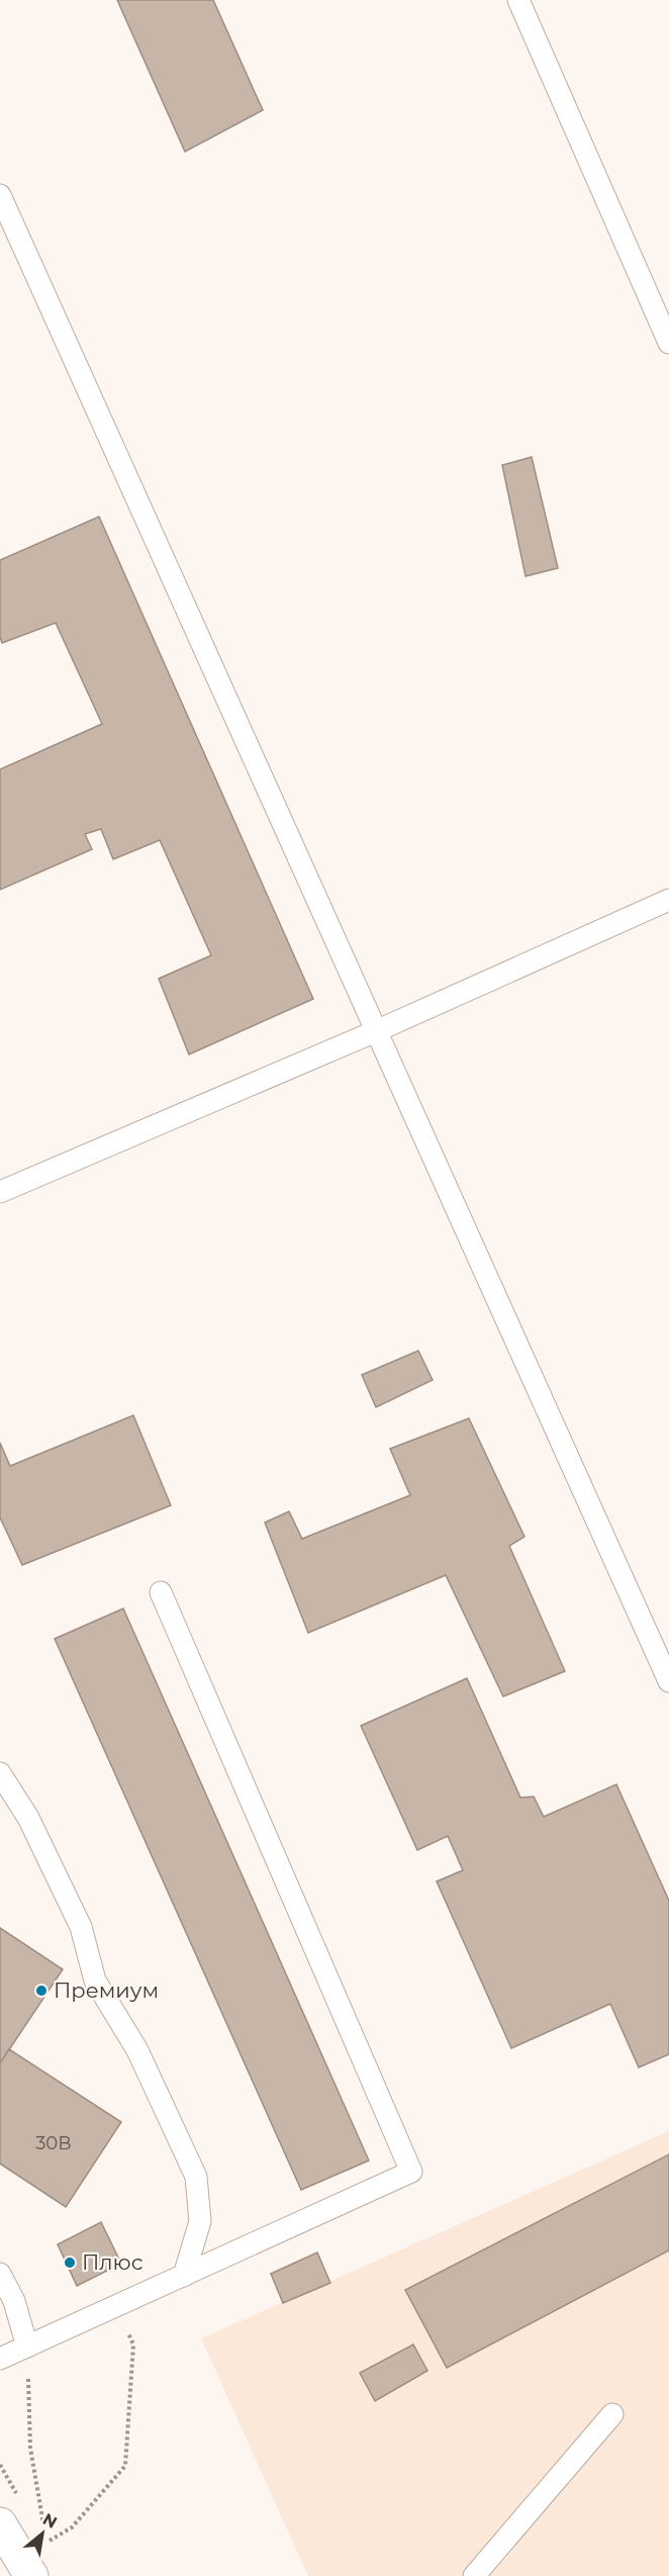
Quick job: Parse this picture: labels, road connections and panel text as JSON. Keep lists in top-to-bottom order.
{
  "places": ["Премиум", "Плюс"],
  "house_numbers": ["30В"],
  "north": "top right"
}
